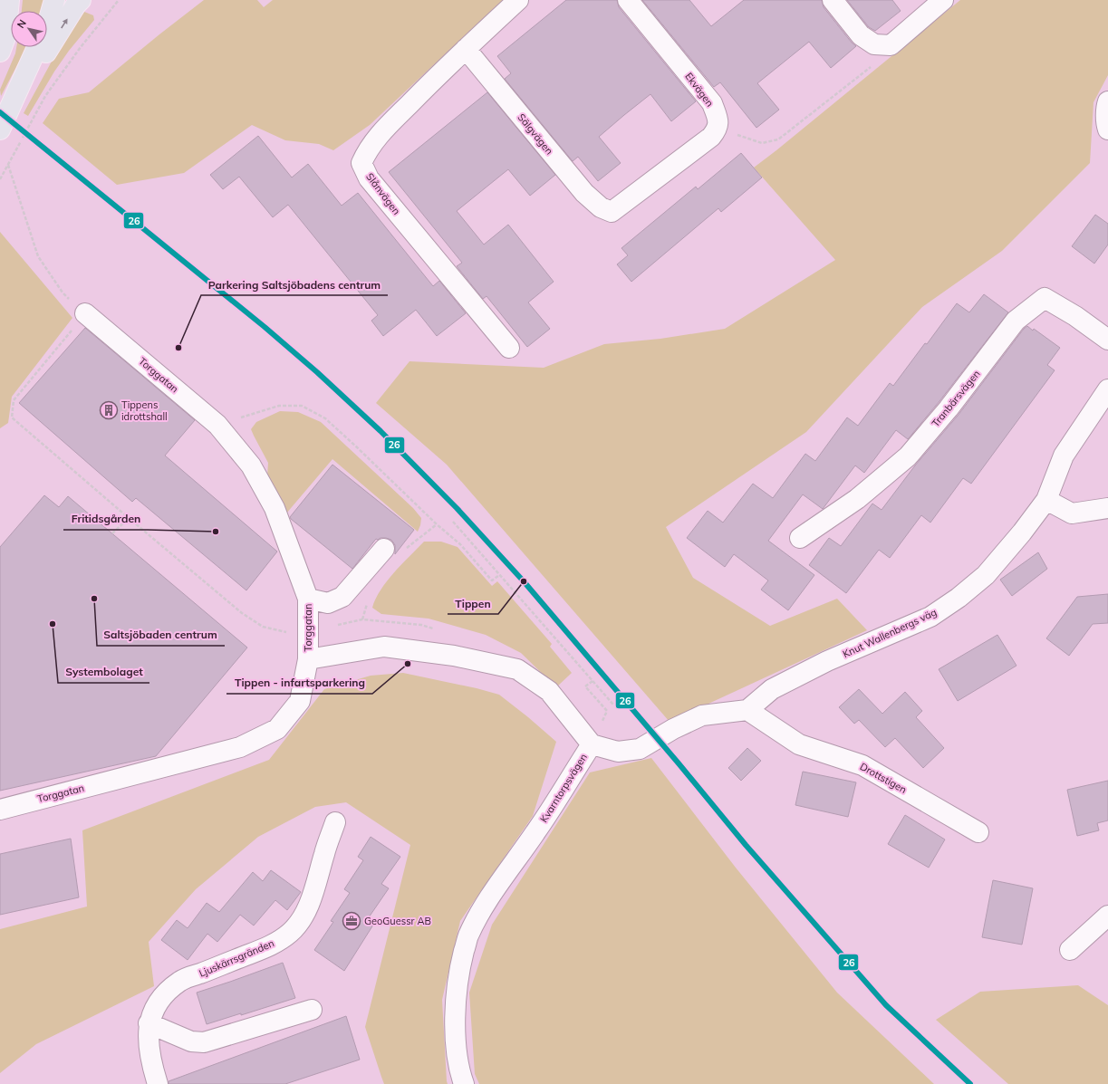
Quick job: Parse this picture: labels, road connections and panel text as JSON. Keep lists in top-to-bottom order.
{
  "streets": {
    "street": [
      "Ekvägen",
      "Sälgvägen",
      "Slånvägen",
      "Torggatan",
      "Tranbärsvägen",
      "Knut Wallenbergs väg",
      "Drottstigen",
      "Kvarntorpsvägen",
      "Ljuskärrsgränden"
    ]
  },
  "crossings": [
    ["Ekvägen", "Sälgvägen"],
    ["Sälgvägen", "Slånvägen"],
    ["Torggatan", "Kvarntorpsvägen"],
    ["Knut Wallenbergs väg", "Drottstigen"]
  ],
  "places": {
    "other": [
      "Parkering Saltsjöbadens centrum",
      "Fritidsgården",
      "Tippen",
      "Saltsjöbaden centrum",
      "Systembolaget",
      "Tippen - infartsparkering"
    ],
    "building": ["Tippens idrottshall"],
    "office": ["GeoGuessr AB"]
  },
  "lines": ["transit line 26"],
  "north": "top left"
}
